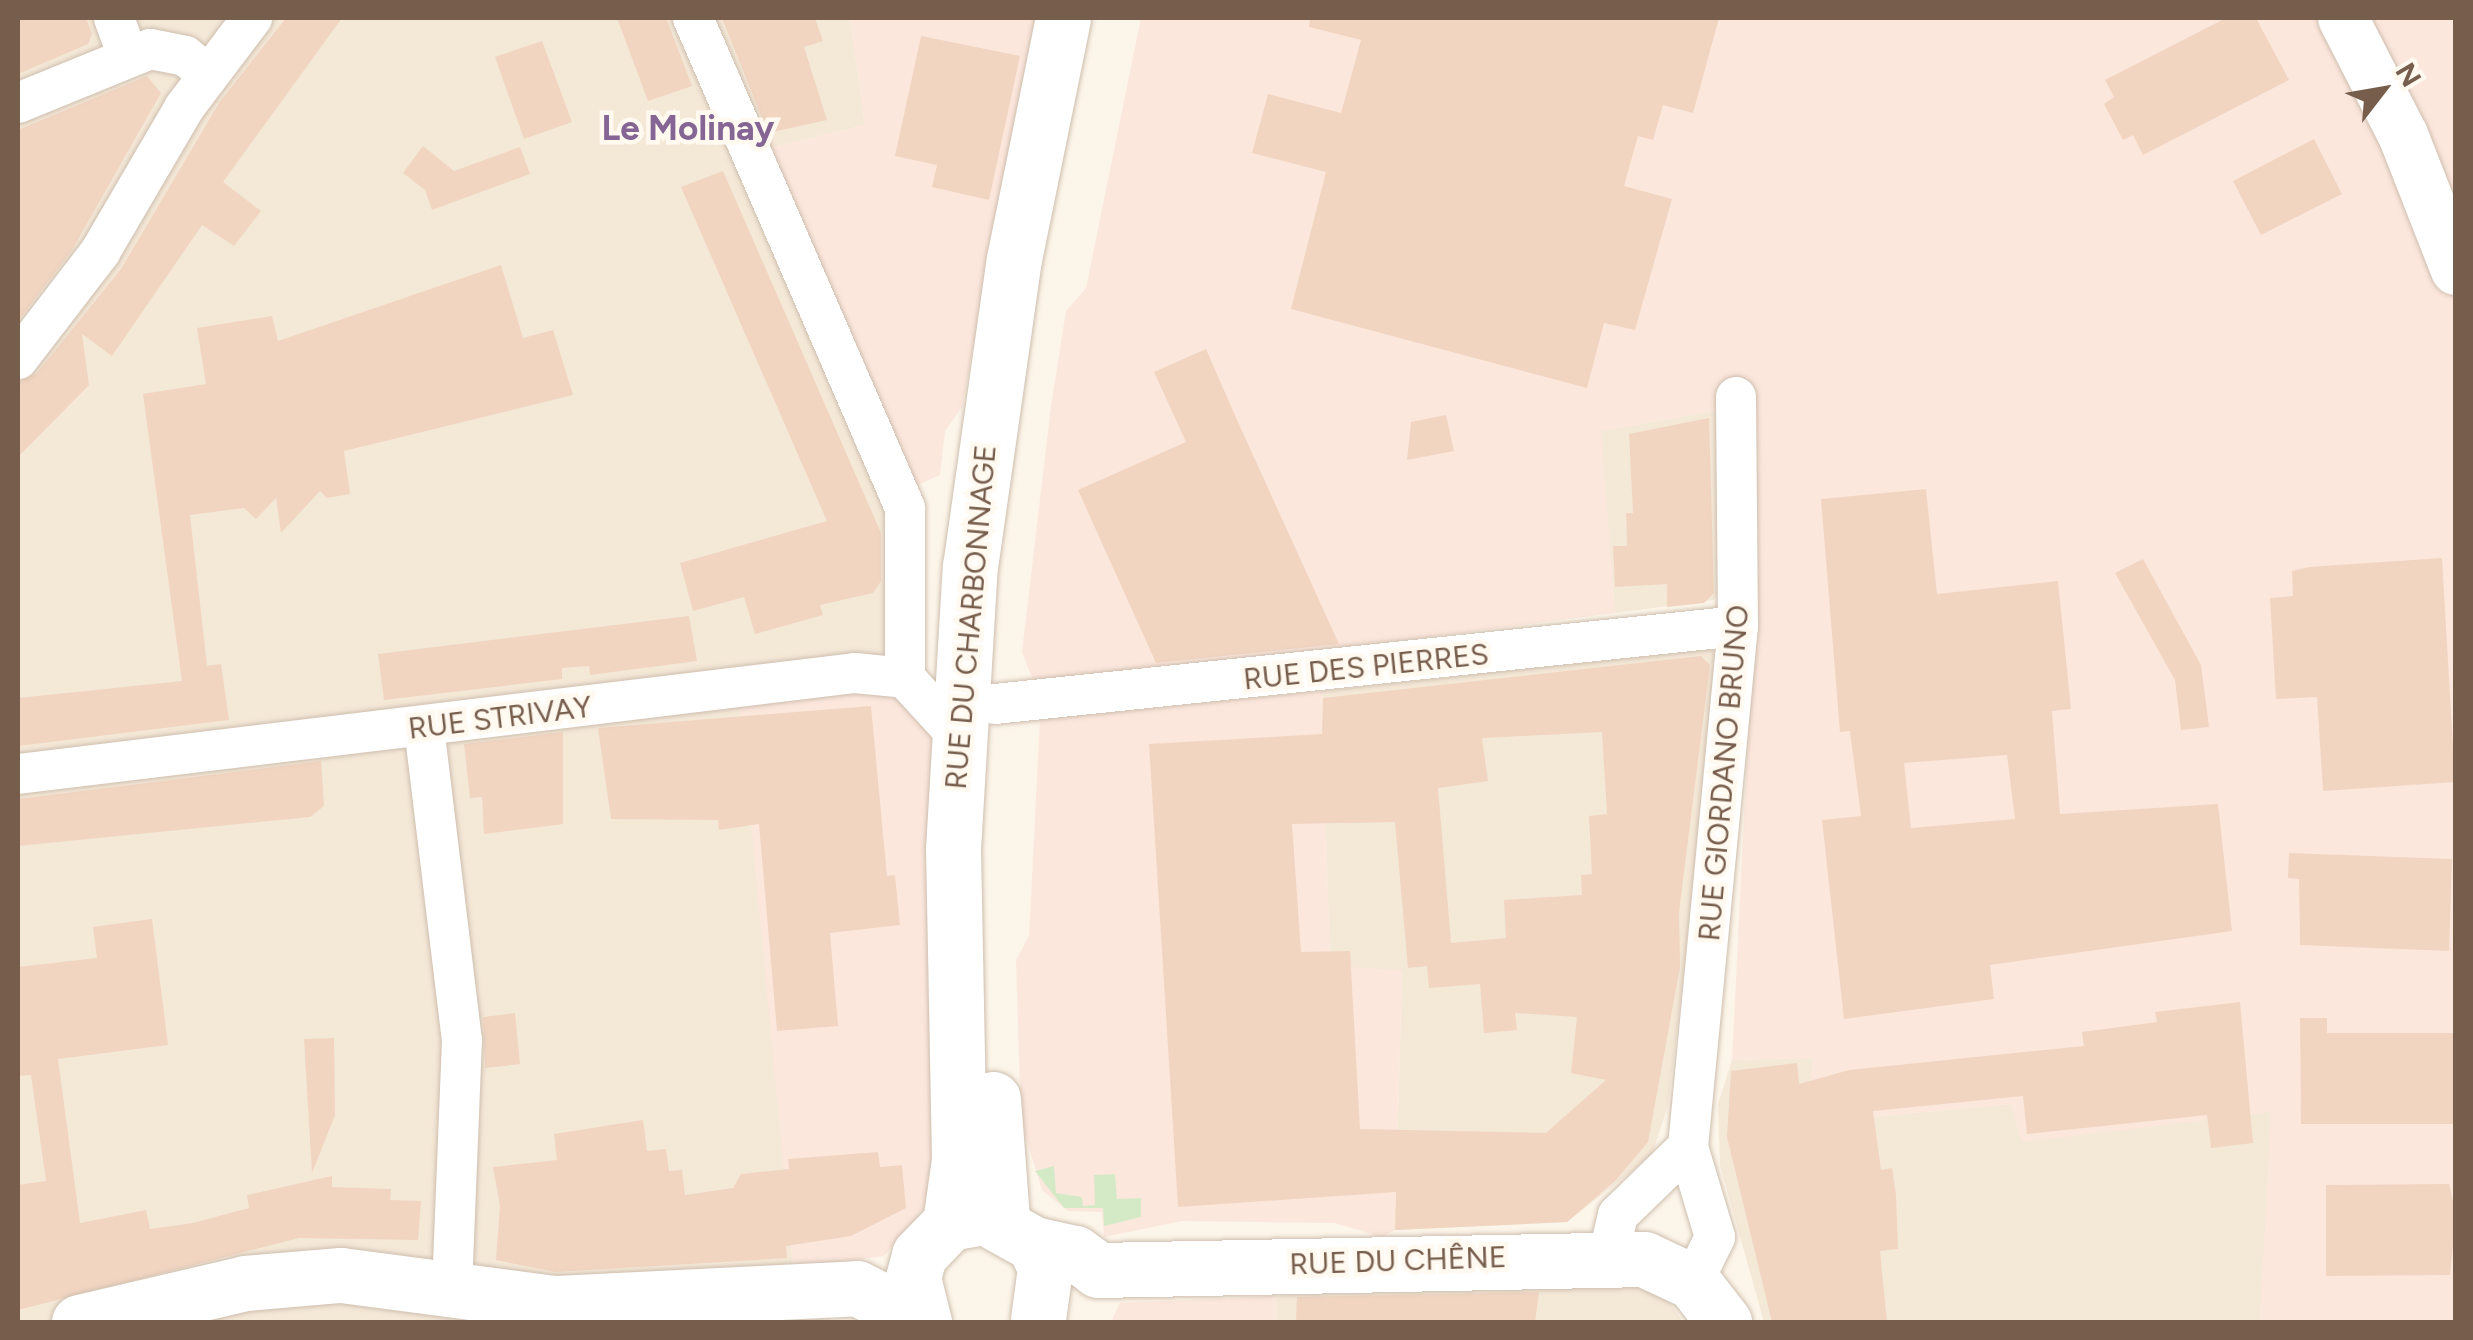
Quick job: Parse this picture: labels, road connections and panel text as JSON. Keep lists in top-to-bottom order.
{
  "streets": {
    "main road": ["RUE DU CHARBONNAGE", "RUE DU CHÊNE"],
    "street": ["RUE DES PIERRES", "RUE STRIVAY", "RUE GIORDANO BRUNO"]
  },
  "crossings": [
    ["RUE DU CHARBONNAGE", "RUE DES PIERRES"],
    ["RUE DU CHARBONNAGE", "RUE DU CHÊNE"],
    ["RUE DES PIERRES", "RUE GIORDANO BRUNO"],
    ["RUE GIORDANO BRUNO", "RUE DU CHÊNE"]
  ],
  "districts": ["Le Molinay"],
  "north": "top right"
}
